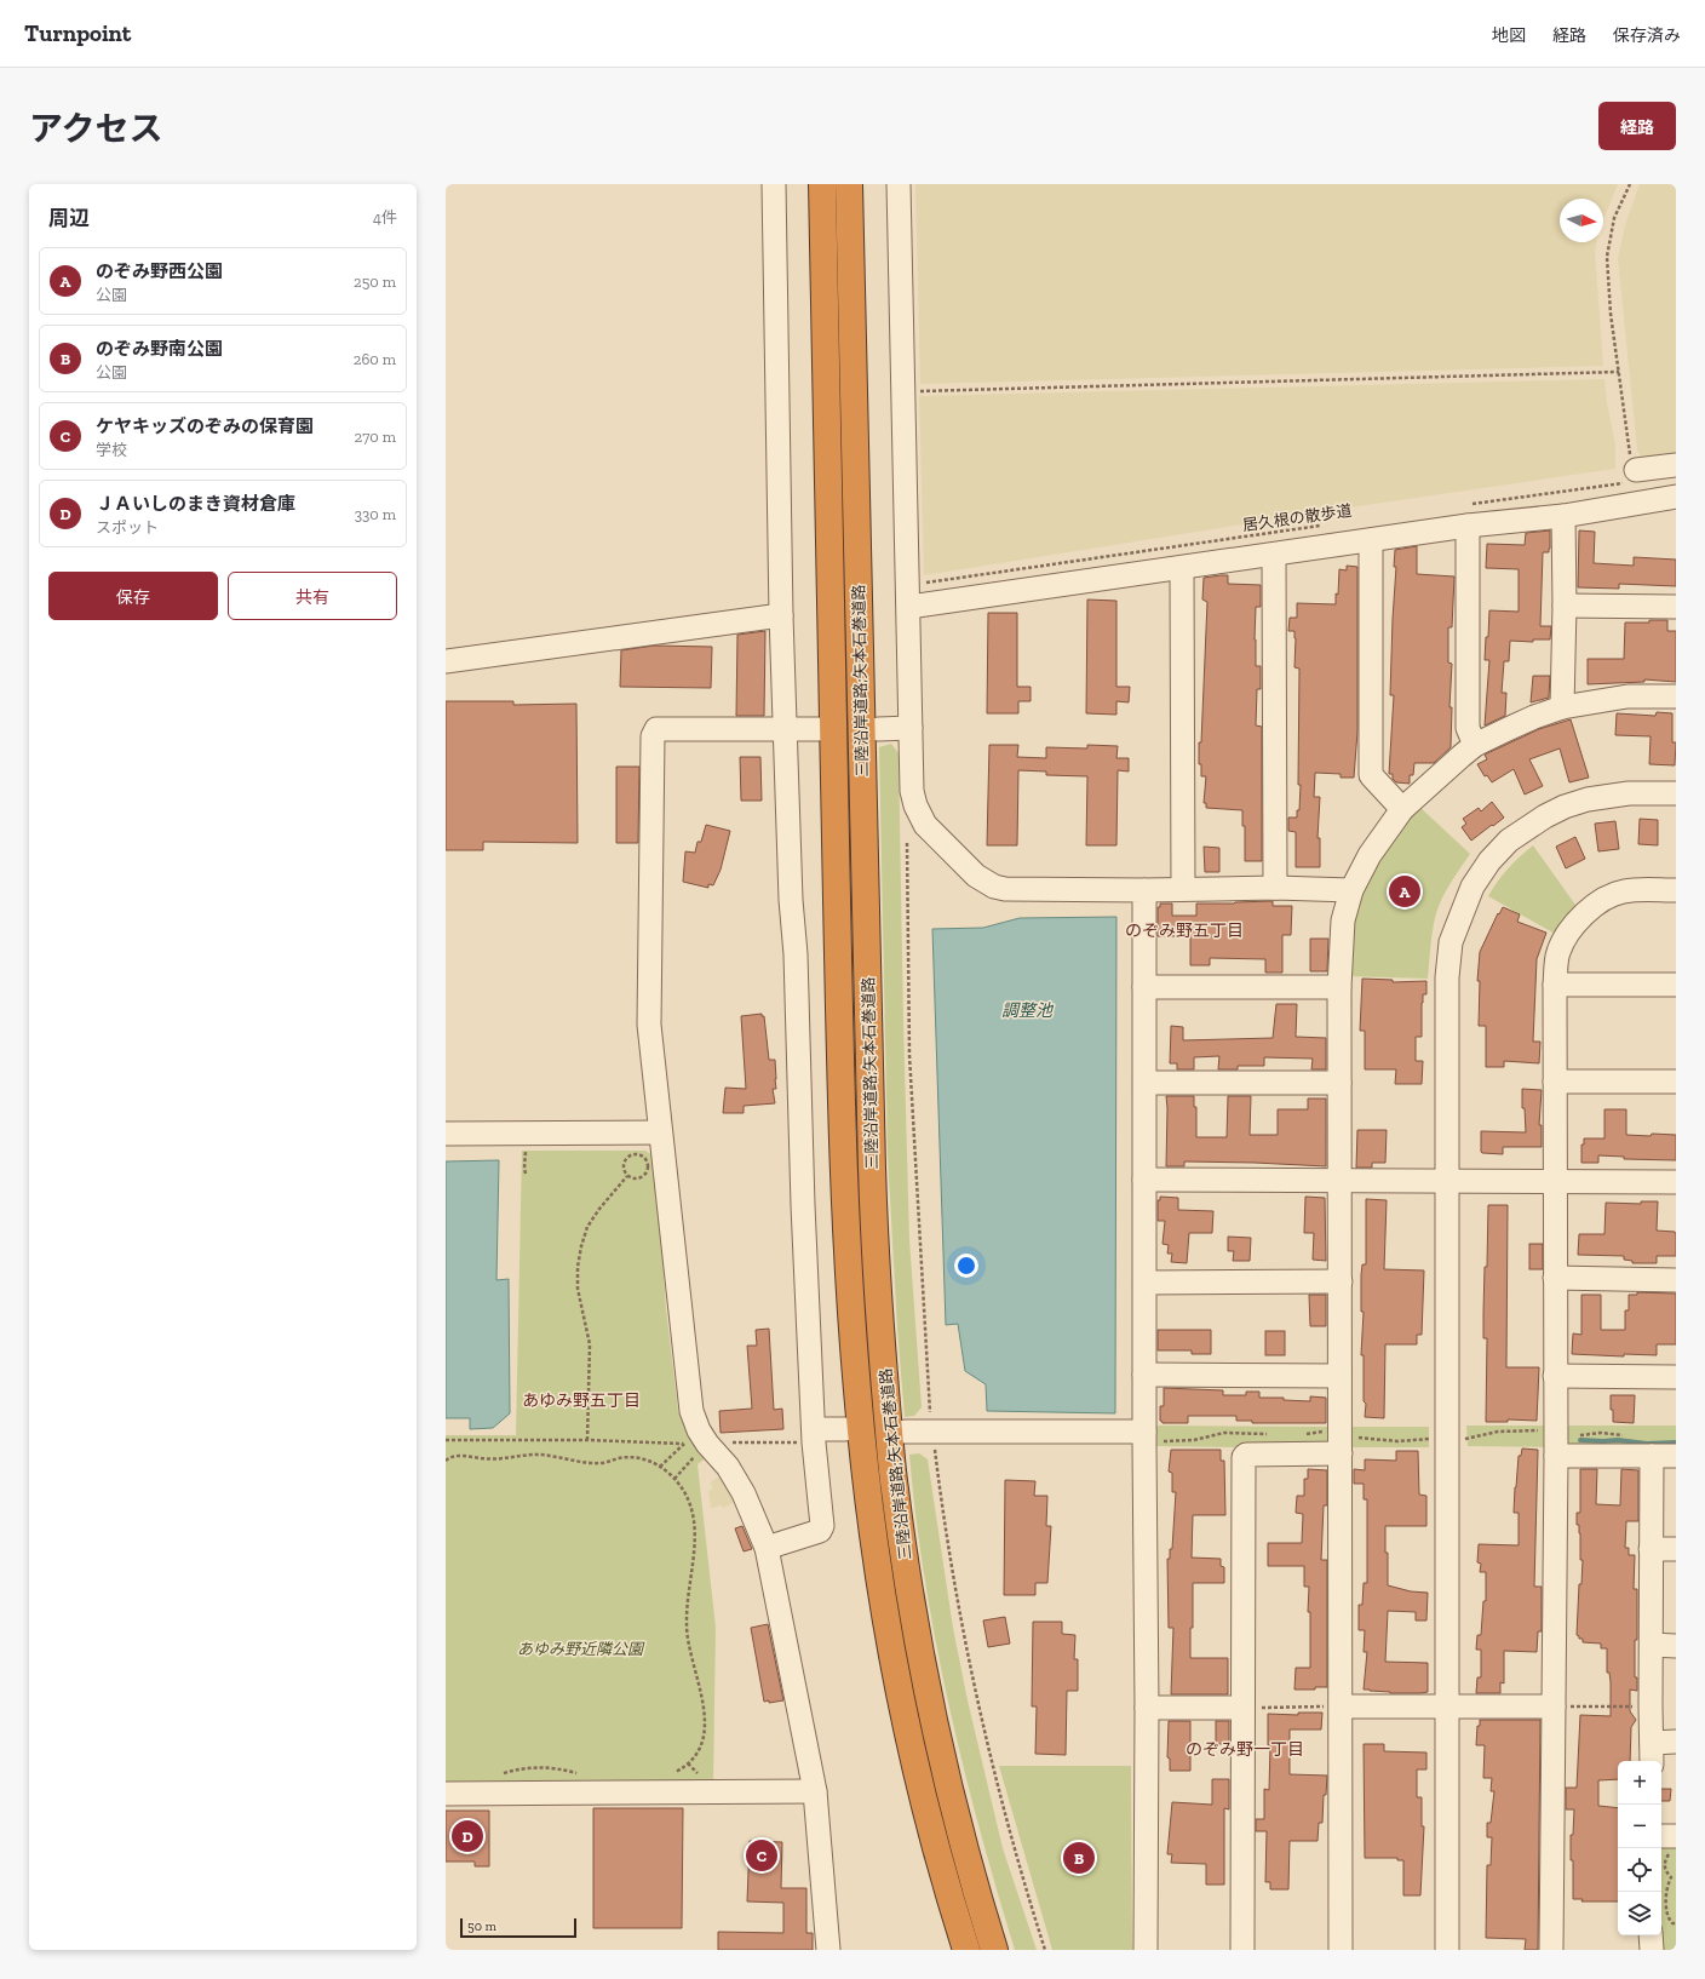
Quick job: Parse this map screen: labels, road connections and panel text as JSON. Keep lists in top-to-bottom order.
{
  "streets": {
    "highway": ["三陸沿岸道路;矢本石巻道路"],
    "path": ["居久根の散歩道"]
  },
  "districts": ["のぞみ野五丁目", "あゆみ野五丁目", "のぞみ野一丁目"],
  "water": ["調整池"],
  "parks": ["あゆみ野近隣公園"],
  "scale_bar": "50 m",
  "north": "right",
  "page": {
    "header": "Turnpoint",
    "nav": ["地図", "経路", "保存済み"],
    "title": "アクセス",
    "buttons": [
      "経路",
      ["保存", "共有"]
    ],
    "heading": ["周辺", "4件"],
    "list": [
      {
        "mark": "A",
        "name": "のぞみ野西公園",
        "note": "公園",
        "value": "250 m"
      },
      {
        "mark": "B",
        "name": "のぞみ野南公園",
        "note": "公園",
        "value": "260 m"
      },
      {
        "mark": "C",
        "name": "ケヤキッズのぞみの保育園",
        "note": "学校",
        "value": "270 m"
      },
      {
        "mark": "D",
        "name": "ＪＡいしのまき資材倉庫",
        "note": "スポット",
        "value": "330 m"
      }
    ],
    "pins": [
      "A",
      "D",
      "C",
      "B"
    ],
    "map_buttons": ["+", "−"],
    "scale": "50 m"
  }
}
